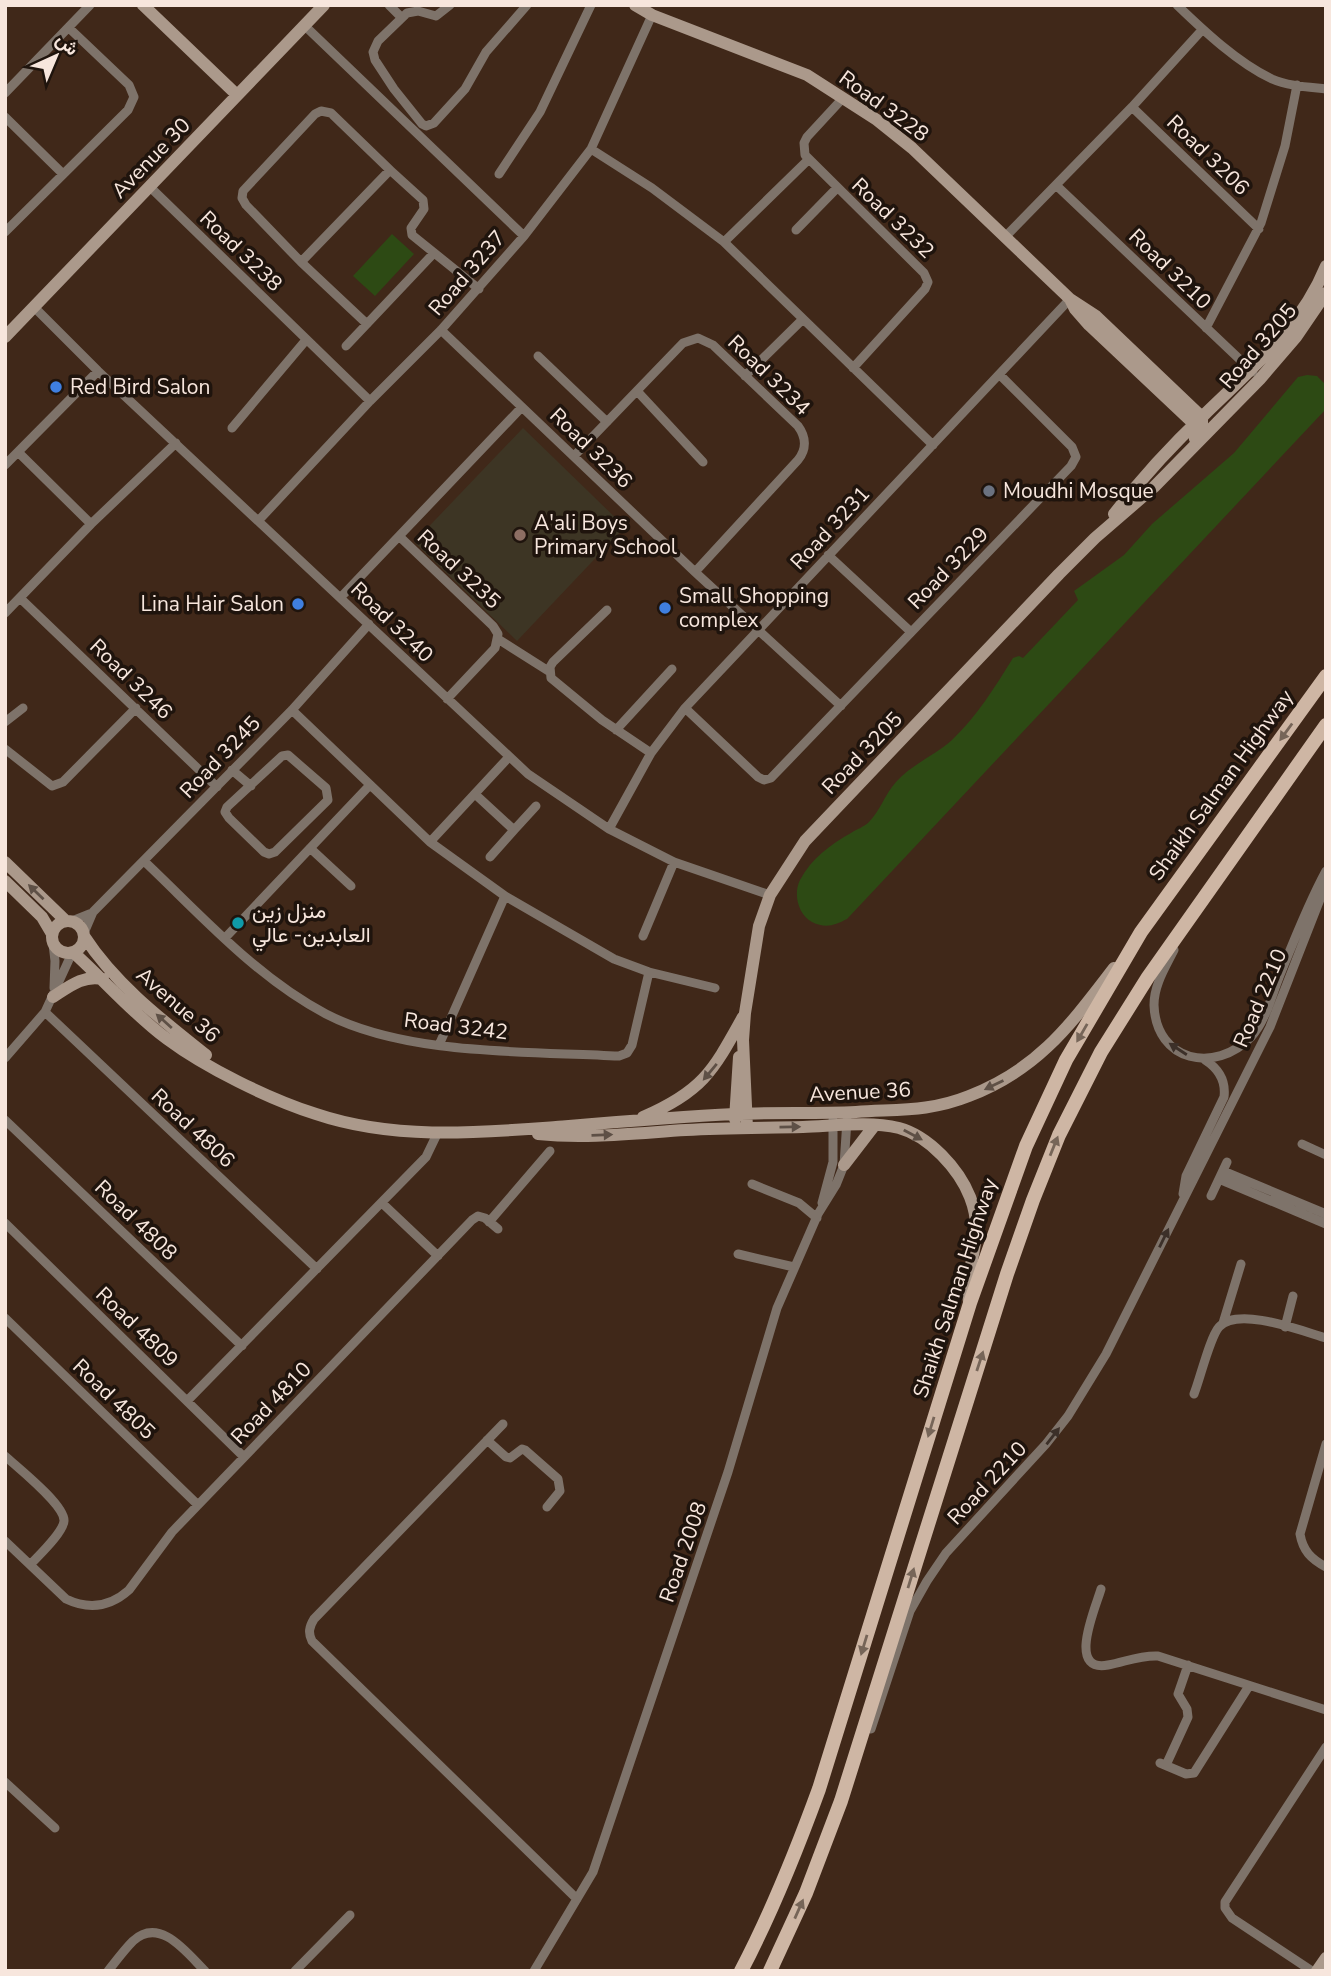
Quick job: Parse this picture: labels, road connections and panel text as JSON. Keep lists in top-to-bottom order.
{
  "streets": {
    "main road": ["Shaikh Salman Highway"],
    "street": [
      "Road 3228",
      "Road 3206",
      "Avenue 30",
      "Road 3232",
      "Road 3238",
      "Road 3210",
      "Road 3237",
      "Road 3205",
      "Road 3234",
      "Road 3236",
      "Road 3231",
      "Road 3229",
      "Road 3235",
      "Road 3240",
      "Road 3246",
      "Road 3245",
      "Road 2210",
      "Avenue 36",
      "Road 3242",
      "Road 4806",
      "Road 4808",
      "Road 4809",
      "Road 4805",
      "Road 4810",
      "Road 2008"
    ]
  },
  "crossings": [
    ["Road 3228", "Road 3237"],
    ["Road 3228", "Road 3205"],
    ["Road 3228", "Road 3231"],
    ["Road 3206", "Road 3210"],
    ["Avenue 30", "Road 3238"],
    ["Avenue 30", "Road 3240"],
    ["Road 3238", "Road 3237"],
    ["Road 3210", "Road 3205"],
    ["Road 3237", "Road 3236"],
    ["Road 3237", "Road 3240"],
    ["Road 3205", "Road 3240"],
    ["Road 3205", "Avenue 36"],
    ["Road 3234", "Road 3236"],
    ["Road 3236", "Road 3231"],
    ["Road 3236", "Road 3229"],
    ["Road 3236", "Road 3235"],
    ["Road 3231", "Road 3229"],
    ["Road 3231", "Road 3240"],
    ["Road 3235", "Road 3240"],
    ["Road 3240", "Road 3245"],
    ["Road 3246", "Road 3245"],
    ["Road 3245", "Avenue 36"],
    ["Road 3245", "Road 3242"],
    ["Shaikh Salman Highway", "Avenue 36"],
    ["Avenue 36", "Road 2008"],
    ["Road 4809", "Road 4810"],
    ["Road 4805", "Road 4810"]
  ],
  "one_way": ["Road 2210"],
  "places": [
    "Red Bird Salon",
    "Moudhi Mosque",
    "A'ali Boys Primary School",
    "Lina Hair Salon",
    "Small Shopping complex",
    "منزل زين العابدين- عالي"
  ],
  "north": "top right"
}
